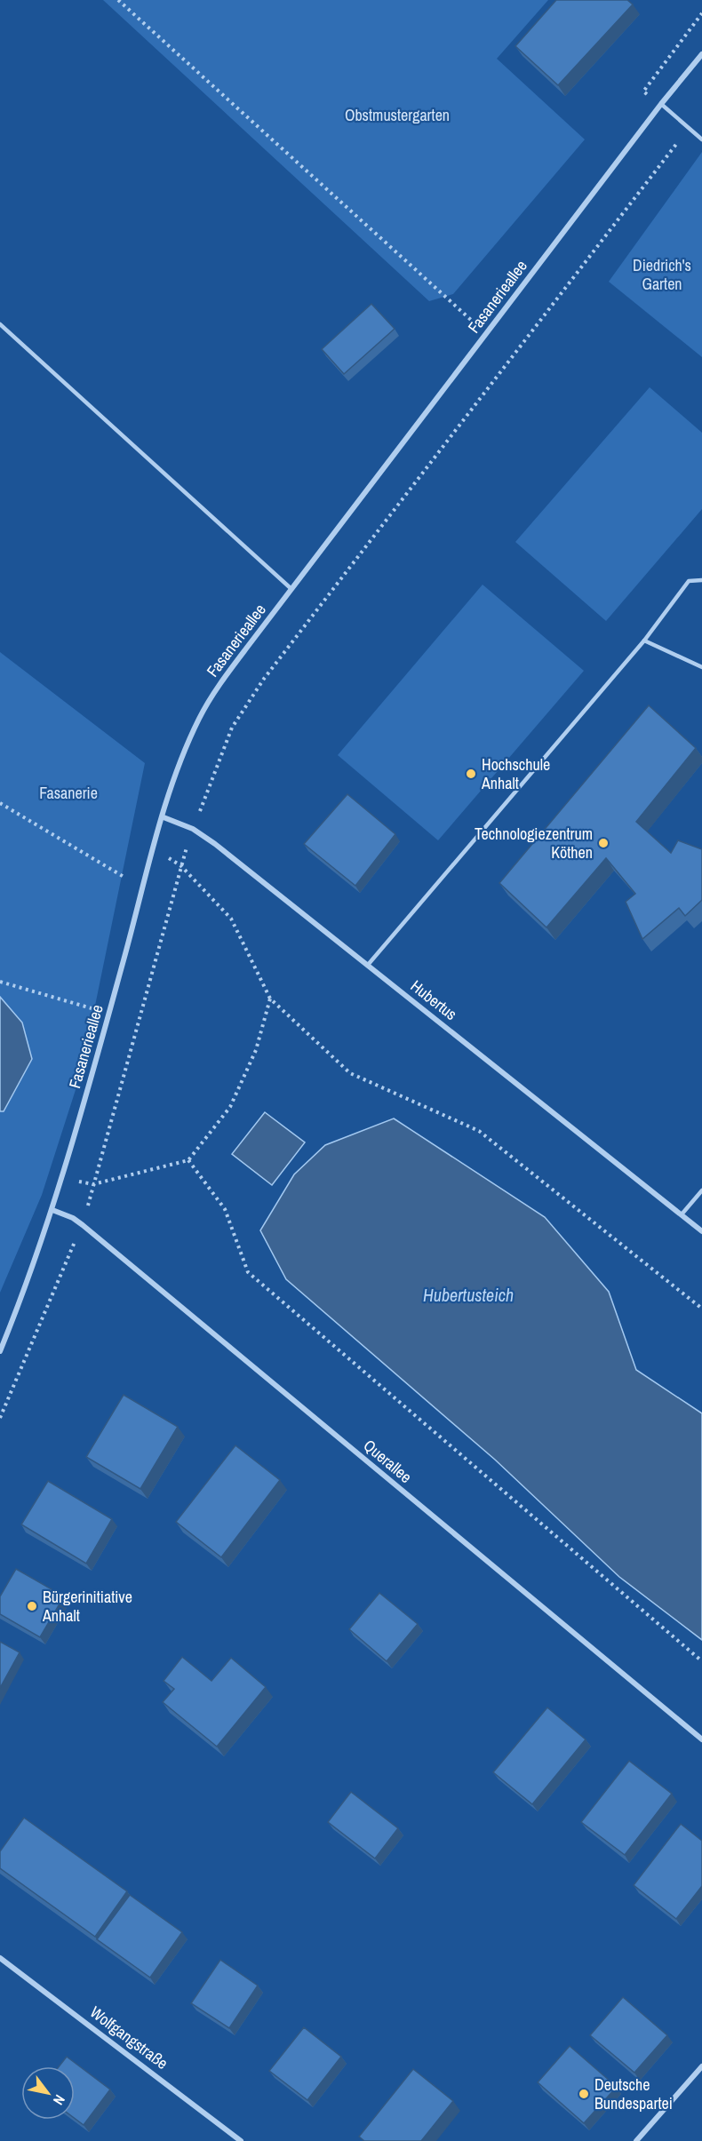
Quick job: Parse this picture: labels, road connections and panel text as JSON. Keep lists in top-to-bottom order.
{
  "streets": {
    "street": [
      "Fasanerieallee",
      "Hubertus",
      "Querallee",
      "Wolfgangstraße"
    ]
  },
  "crossings": [
    ["Fasanerieallee", "Hubertus"],
    ["Fasanerieallee", "Querallee"]
  ],
  "water": ["Hubertusteich"],
  "parks": ["Obstmustergarten", "Diedrich's Garten", "Fasanerie"],
  "places": [
    "Hochschule Anhalt",
    "Technologiezentrum Köthen",
    "Bürgerinitiative Anhalt",
    "Deutsche Bundespartei"
  ],
  "north": "bottom right"
}
